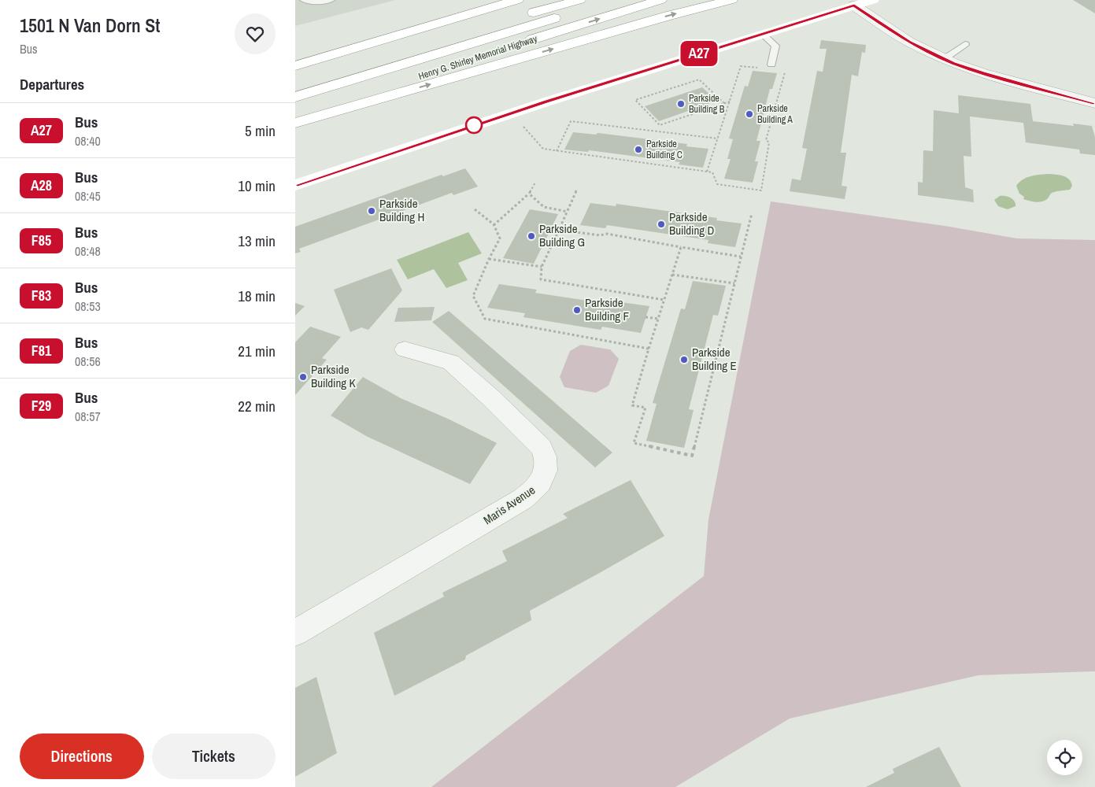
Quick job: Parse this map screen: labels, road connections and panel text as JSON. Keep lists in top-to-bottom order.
{
  "streets": {
    "main road": ["Henry G. Shirley Memorial Highway"],
    "street": ["Maris Avenue"]
  },
  "places": [
    "Parkside Building B",
    "Parkside Building A",
    "Parkside Building C",
    "Parkside Building H",
    "Parkside Building D",
    "Parkside Building G",
    "Parkside Building F",
    "Parkside Building E",
    "Parkside Building K"
  ],
  "lines": ["bus line A27"],
  "page": {
    "heading": [
      ["1501 N Van Dorn St", "Bus"],
      "Departures"
    ],
    "on_map": "A27",
    "list": [
      {
        "mark": "A27",
        "name": "Bus",
        "note": "08:40",
        "value": "5 min"
      },
      {
        "mark": "A28",
        "name": "Bus",
        "note": "08:45",
        "value": "10 min"
      },
      {
        "mark": "F85",
        "name": "Bus",
        "note": "08:48",
        "value": "13 min"
      },
      {
        "mark": "F83",
        "name": "Bus",
        "note": "08:53",
        "value": "18 min"
      },
      {
        "mark": "F81",
        "name": "Bus",
        "note": "08:56",
        "value": "21 min"
      },
      {
        "mark": "F29",
        "name": "Bus",
        "note": "08:57",
        "value": "22 min"
      }
    ],
    "buttons": ["Directions", "Tickets"]
  }
}
